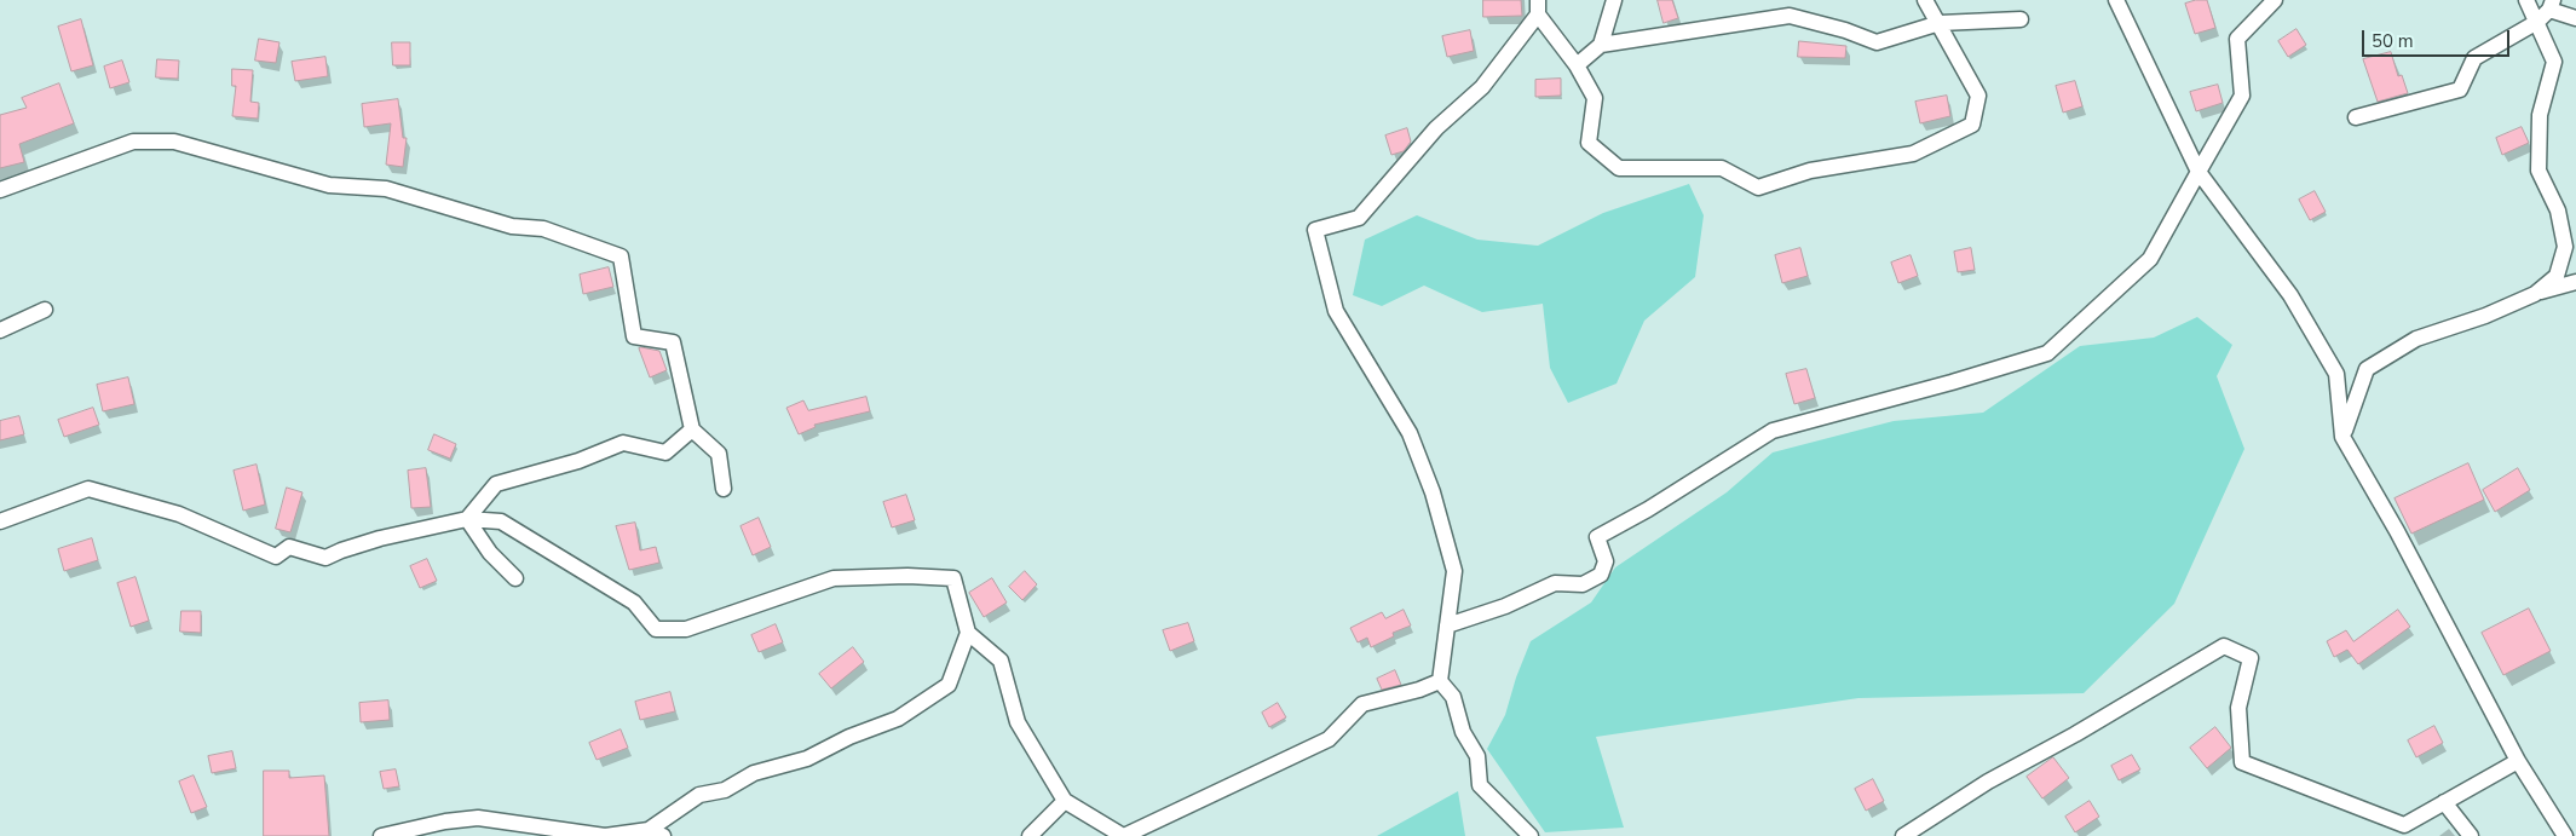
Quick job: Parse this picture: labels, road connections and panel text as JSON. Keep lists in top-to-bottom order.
{
  "scale_bar": "50 m"
}
